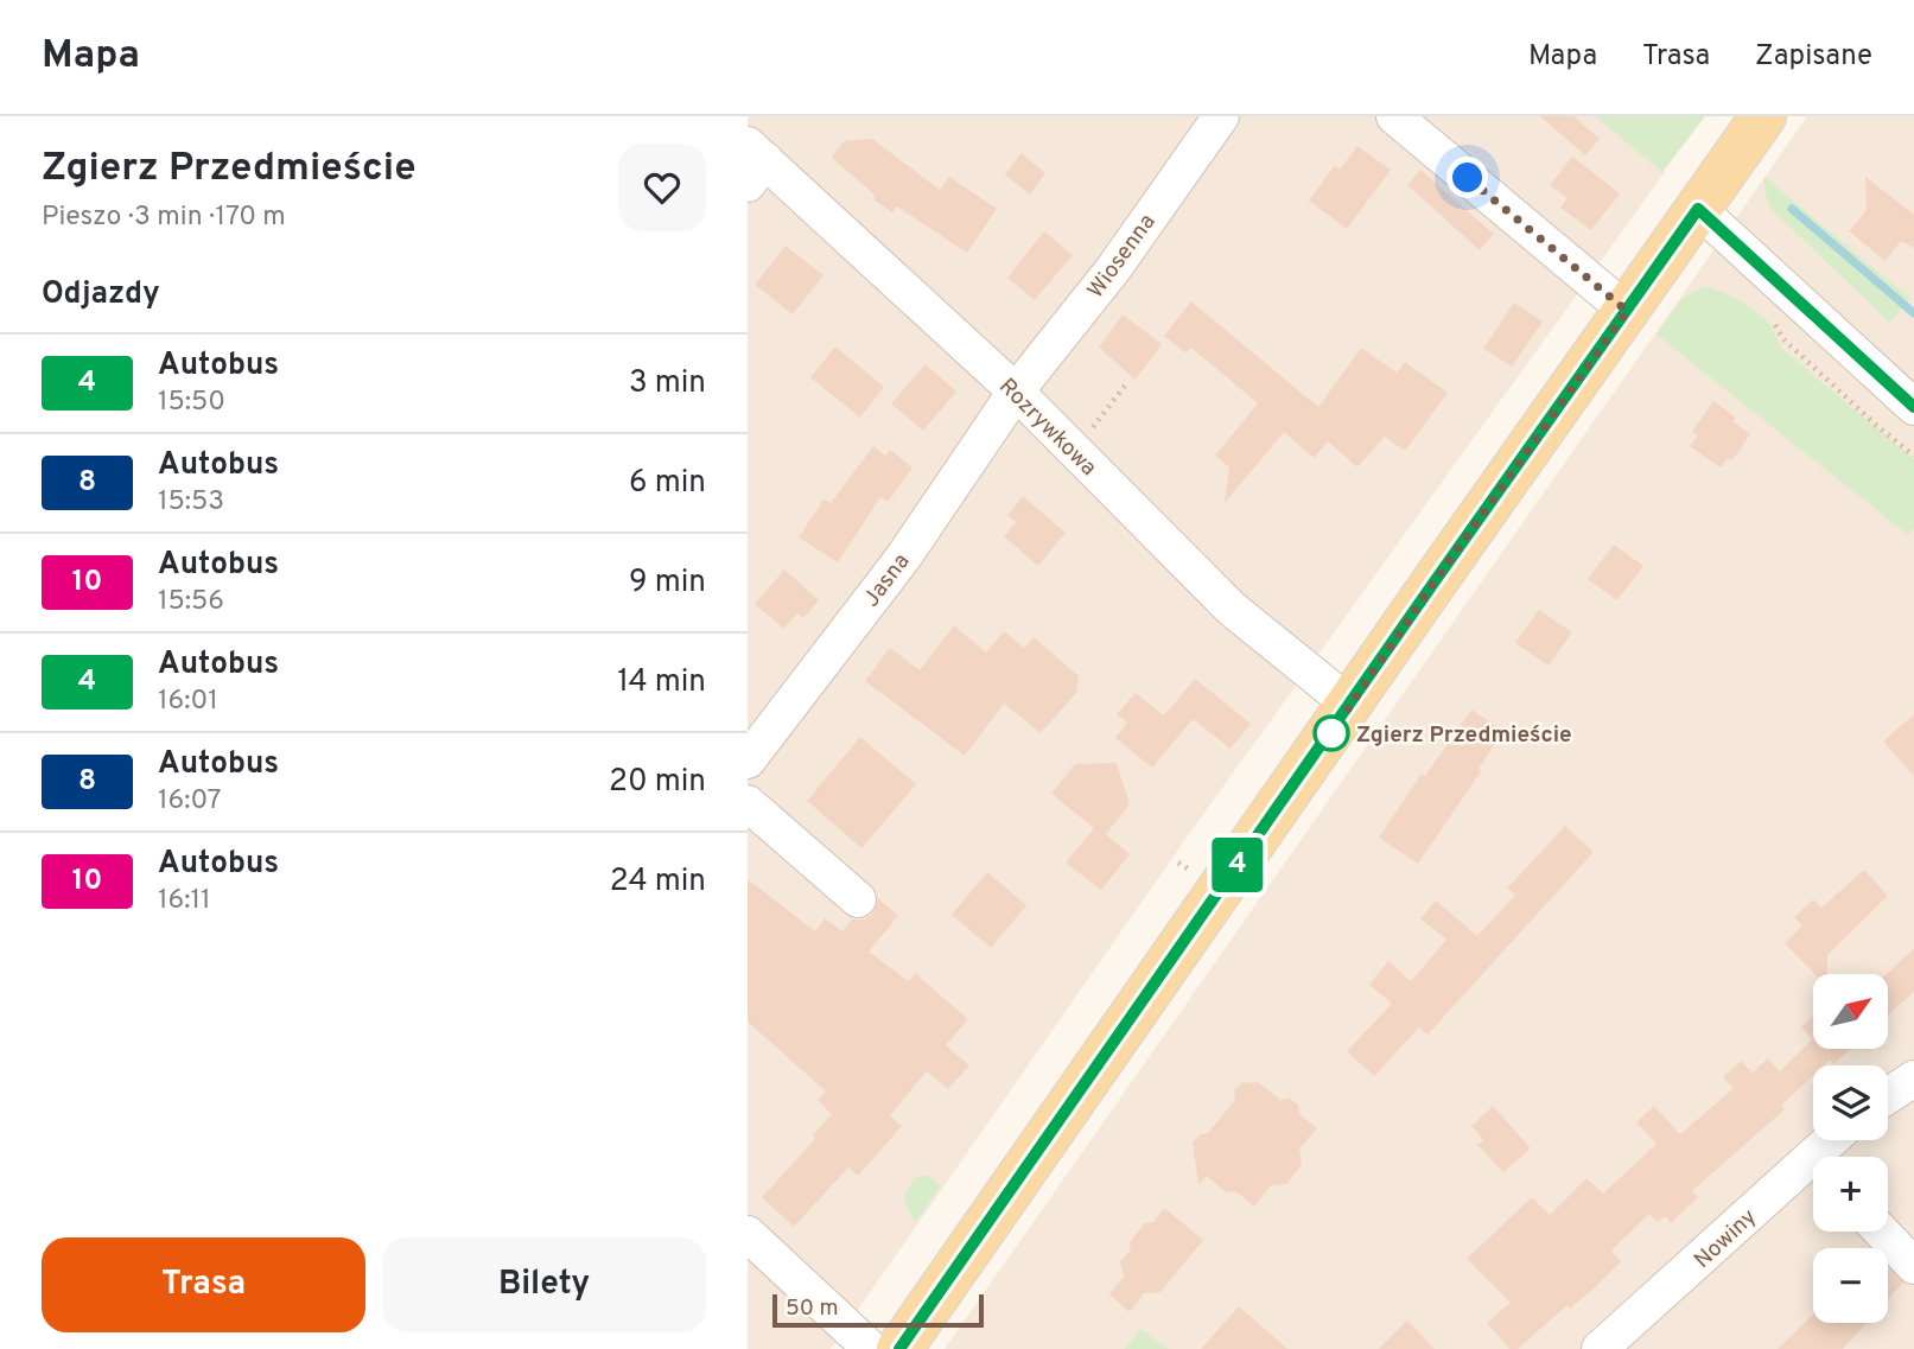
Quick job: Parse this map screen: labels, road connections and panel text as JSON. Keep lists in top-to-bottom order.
{
  "streets": {
    "street": [
      "Wiosenna",
      "Rozrywkowa",
      "Jasna",
      "Nowiny"
    ]
  },
  "crossings": [
    ["Wiosenna", "Rozrywkowa"],
    ["Wiosenna", "Jasna"],
    ["Rozrywkowa", "Jasna"]
  ],
  "places": ["Zgierz Przedmieście"],
  "lines": ["bus line 4"],
  "scale_bar": "50 m",
  "north": "top right",
  "page": {
    "header": "Mapa",
    "nav": ["Mapa", "Trasa", "Zapisane"],
    "heading": [
      ["Zgierz Przedmieście", "Pieszo · 3 min · 170 m"],
      "Odjazdy"
    ],
    "on_map": "4",
    "list": [
      {
        "mark": "4",
        "name": "Autobus",
        "note": "15:50",
        "value": "3 min"
      },
      {
        "mark": "8",
        "name": "Autobus",
        "note": "15:53",
        "value": "6 min"
      },
      {
        "mark": "10",
        "name": "Autobus",
        "note": "15:56",
        "value": "9 min"
      },
      {
        "mark": "4",
        "name": "Autobus",
        "note": "16:01",
        "value": "14 min"
      },
      {
        "mark": "8",
        "name": "Autobus",
        "note": "16:07",
        "value": "20 min"
      },
      {
        "mark": "10",
        "name": "Autobus",
        "note": "16:11",
        "value": "24 min"
      }
    ],
    "map_buttons": ["+", "−"],
    "buttons": ["Trasa", "Bilety"],
    "scale": "50 m"
  }
}
